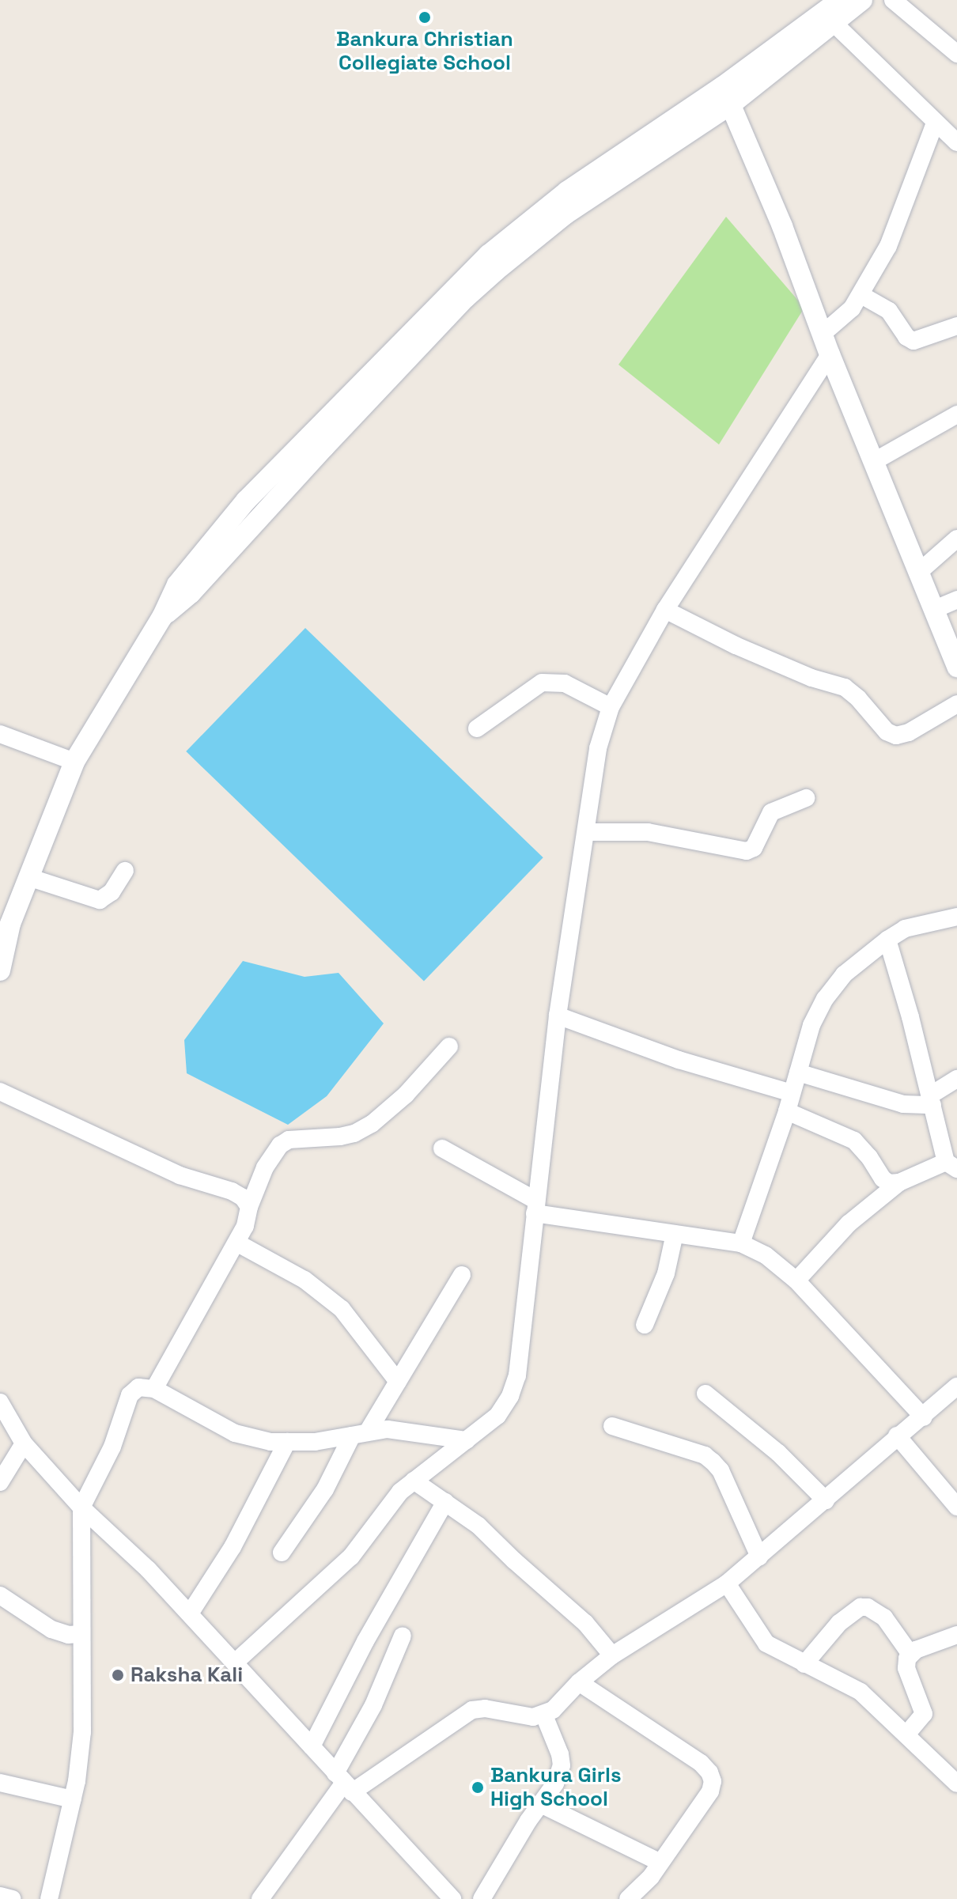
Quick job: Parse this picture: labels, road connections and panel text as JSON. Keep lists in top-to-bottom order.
{
  "places": ["Bankura Christian Collegiate School", "Raksha Kali", "Bankura Girls High School"]
}
